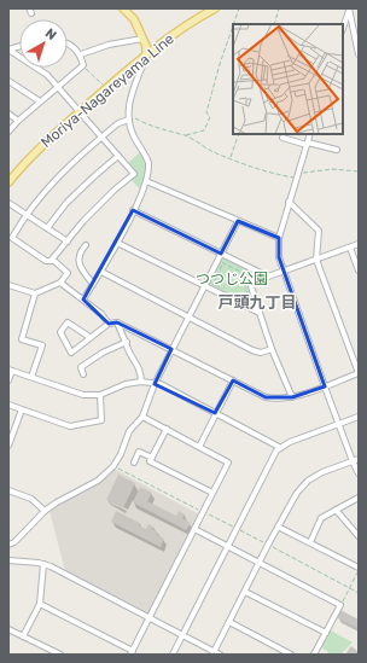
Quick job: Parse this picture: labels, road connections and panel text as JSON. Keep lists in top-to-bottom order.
{
  "streets": {
    "main road": ["Moriya-Nagareyama Line"]
  },
  "districts": ["戸頭九丁目"],
  "parks": ["つつじ公園"],
  "north": "top right"
}
